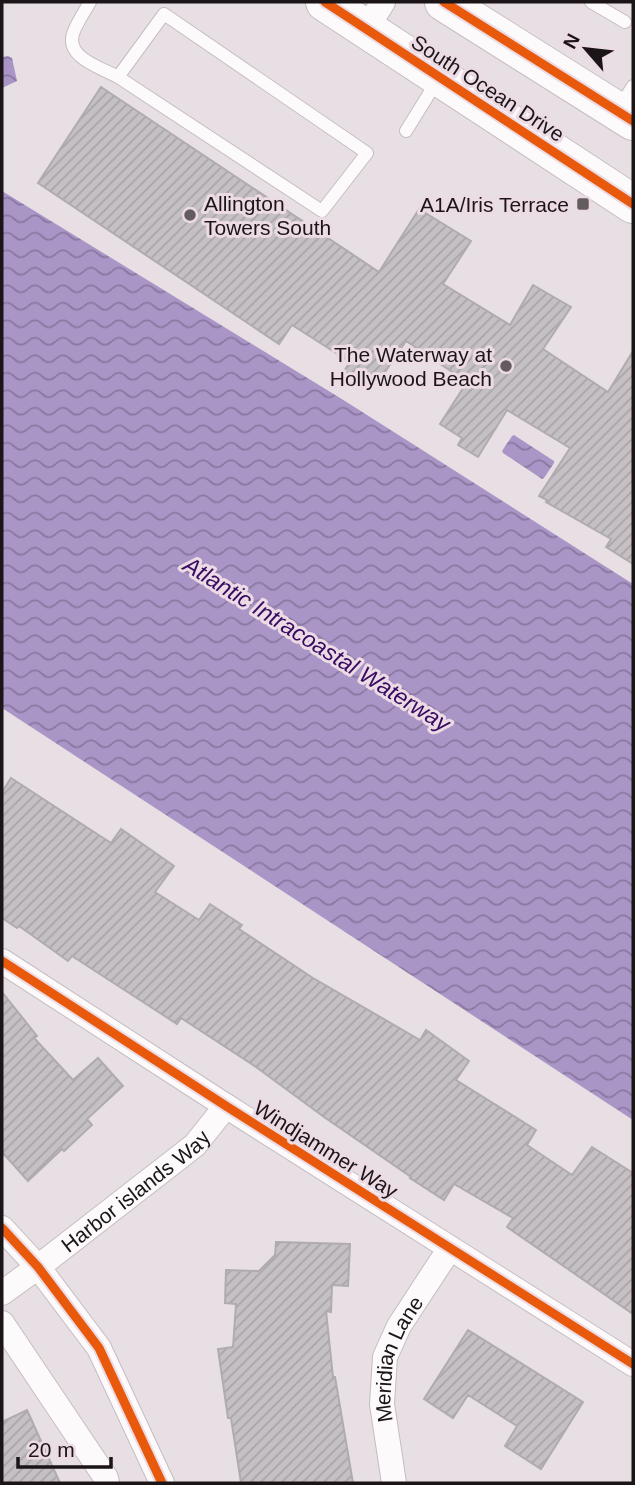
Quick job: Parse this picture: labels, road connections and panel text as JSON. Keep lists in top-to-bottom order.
{
  "streets": {
    "main road": ["South Ocean Drive"],
    "street": ["Windjammer Way", "Harbor islands Way", "Meridian Lane"]
  },
  "crossings": [
    ["Windjammer Way", "Harbor islands Way"],
    ["Windjammer Way", "Meridian Lane"]
  ],
  "water": ["Atlantic Intracoastal Waterway"],
  "places": {
    "transit": ["A1A/Iris Terrace"],
    "other": ["Allington Towers South", "The Waterway at Hollywood Beach"]
  },
  "scale_bar": "20 m",
  "north": "top left"
}
